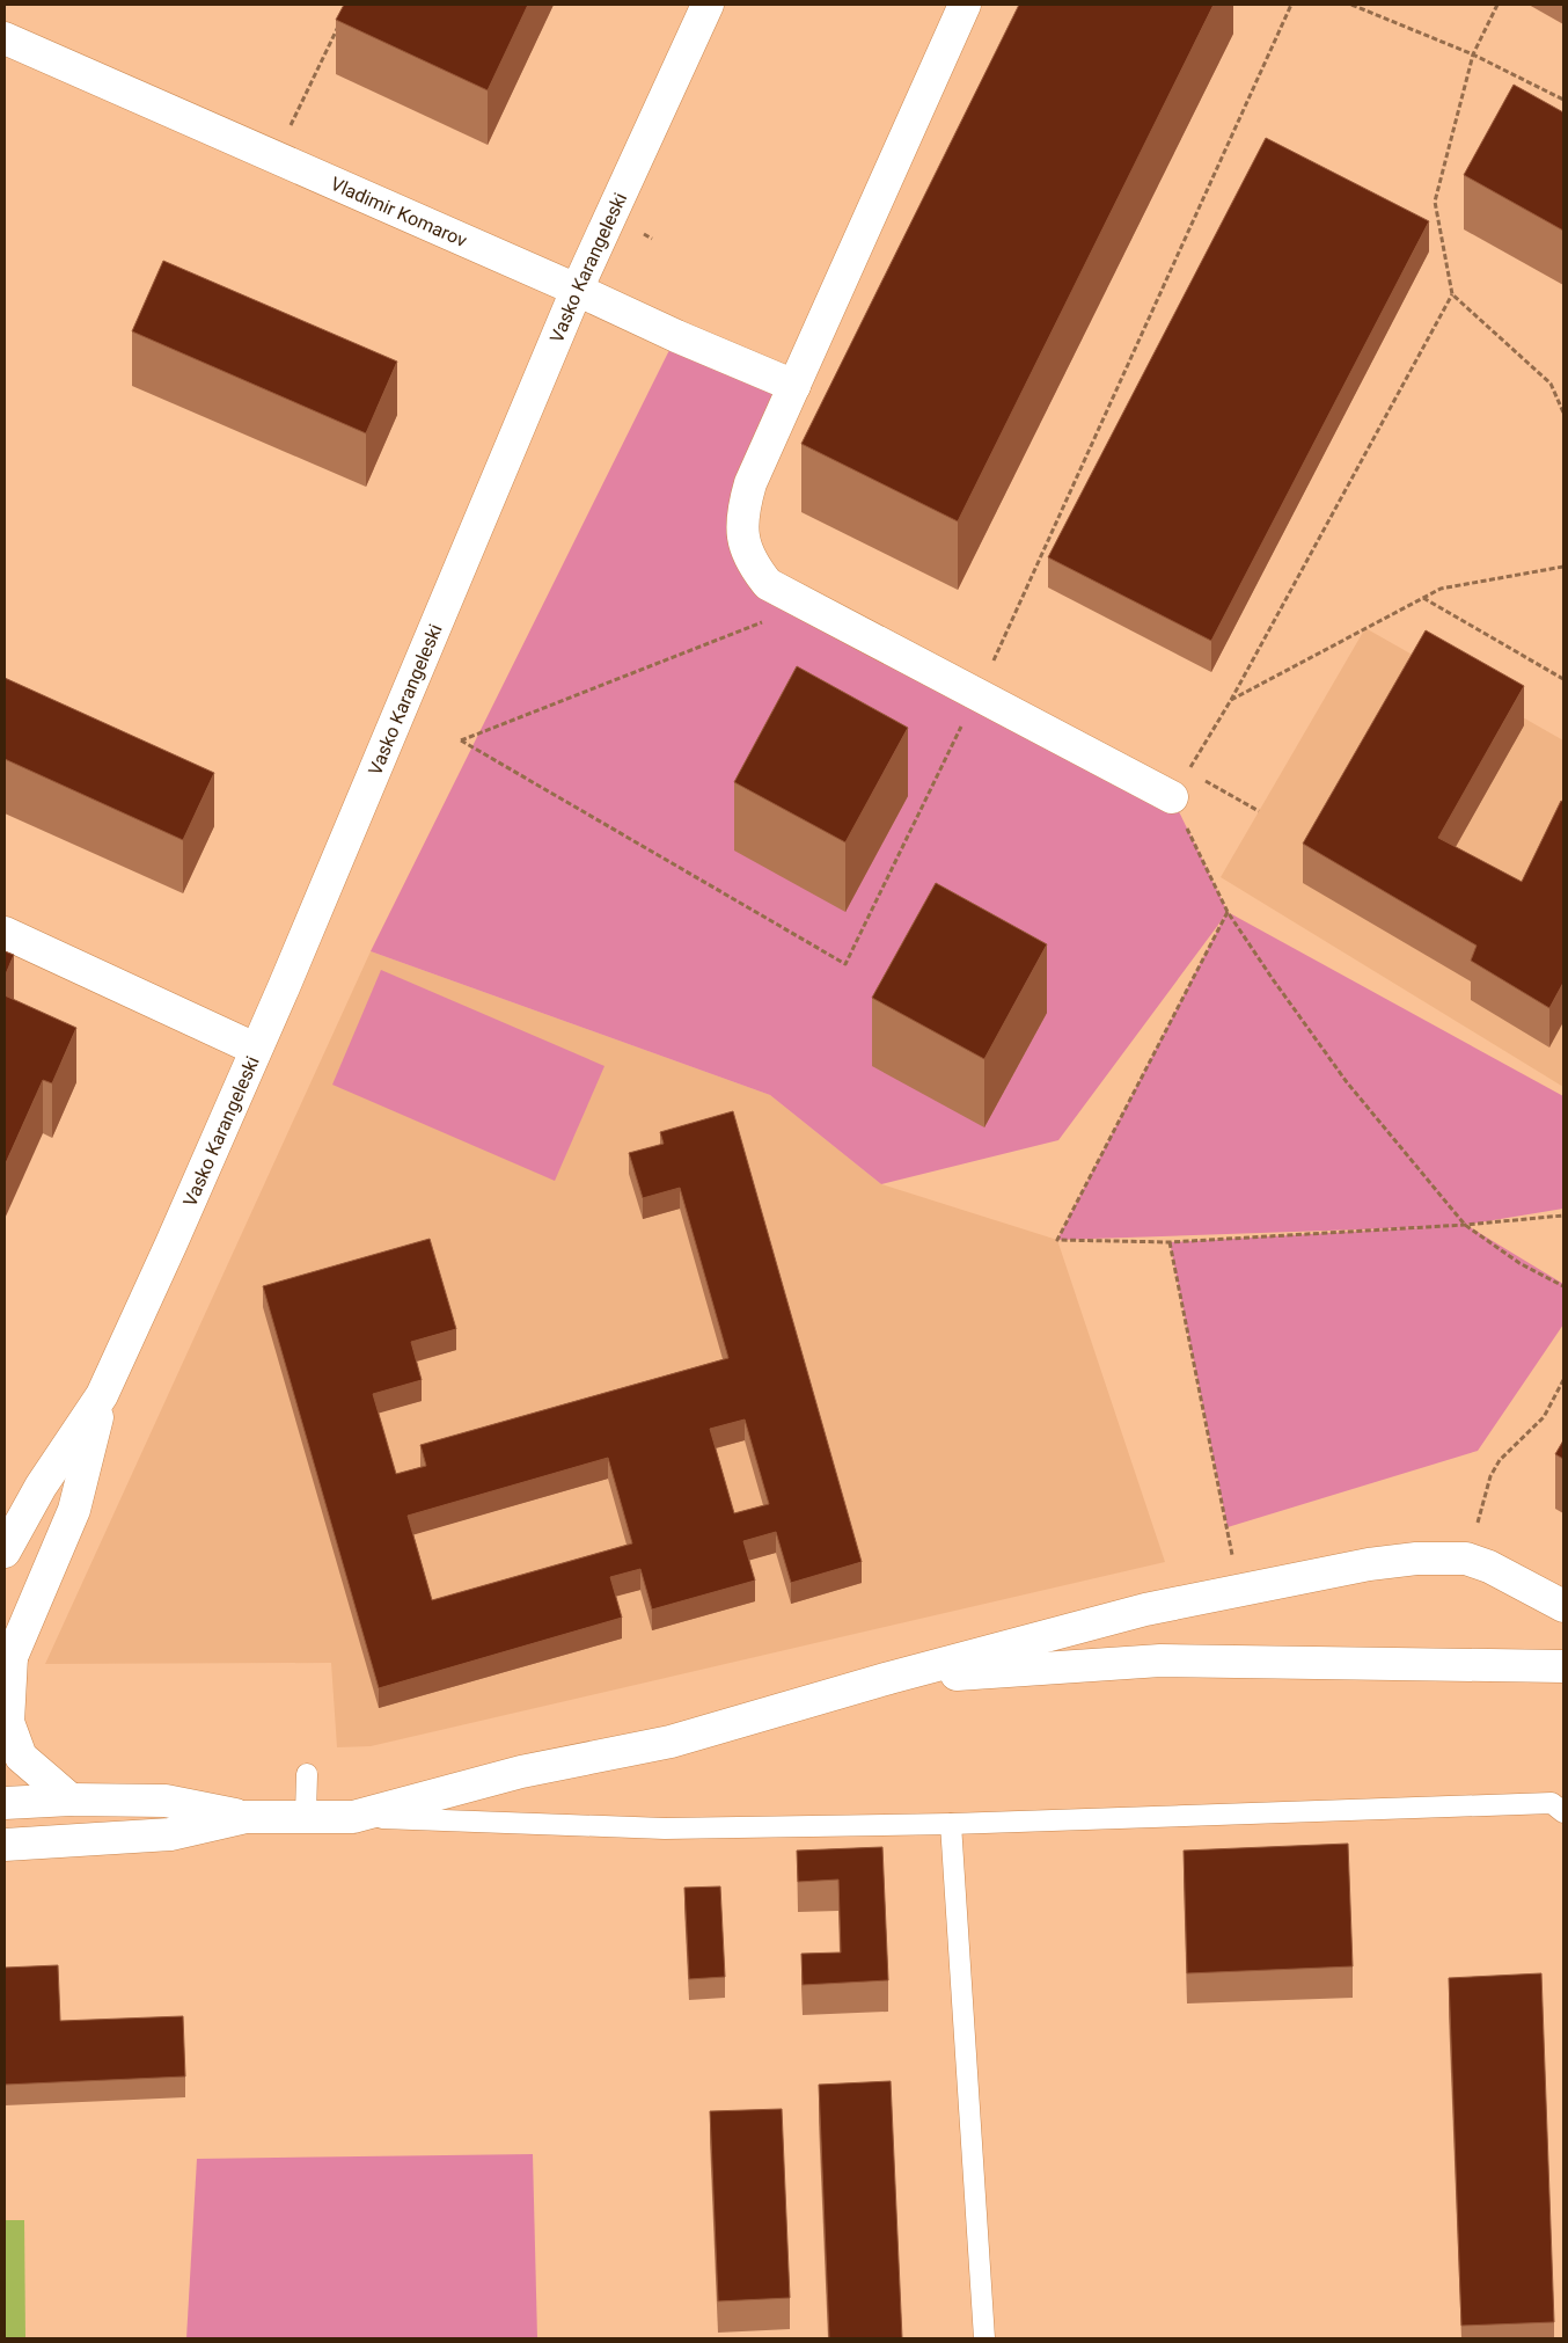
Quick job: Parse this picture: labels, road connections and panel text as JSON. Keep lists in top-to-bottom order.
{
  "streets": {
    "street": ["Vladimir Komarov", "Vasko Karangeleski"]
  },
  "crossings": [
    ["Vladimir Komarov", "Vasko Karangeleski"]
  ]
}
